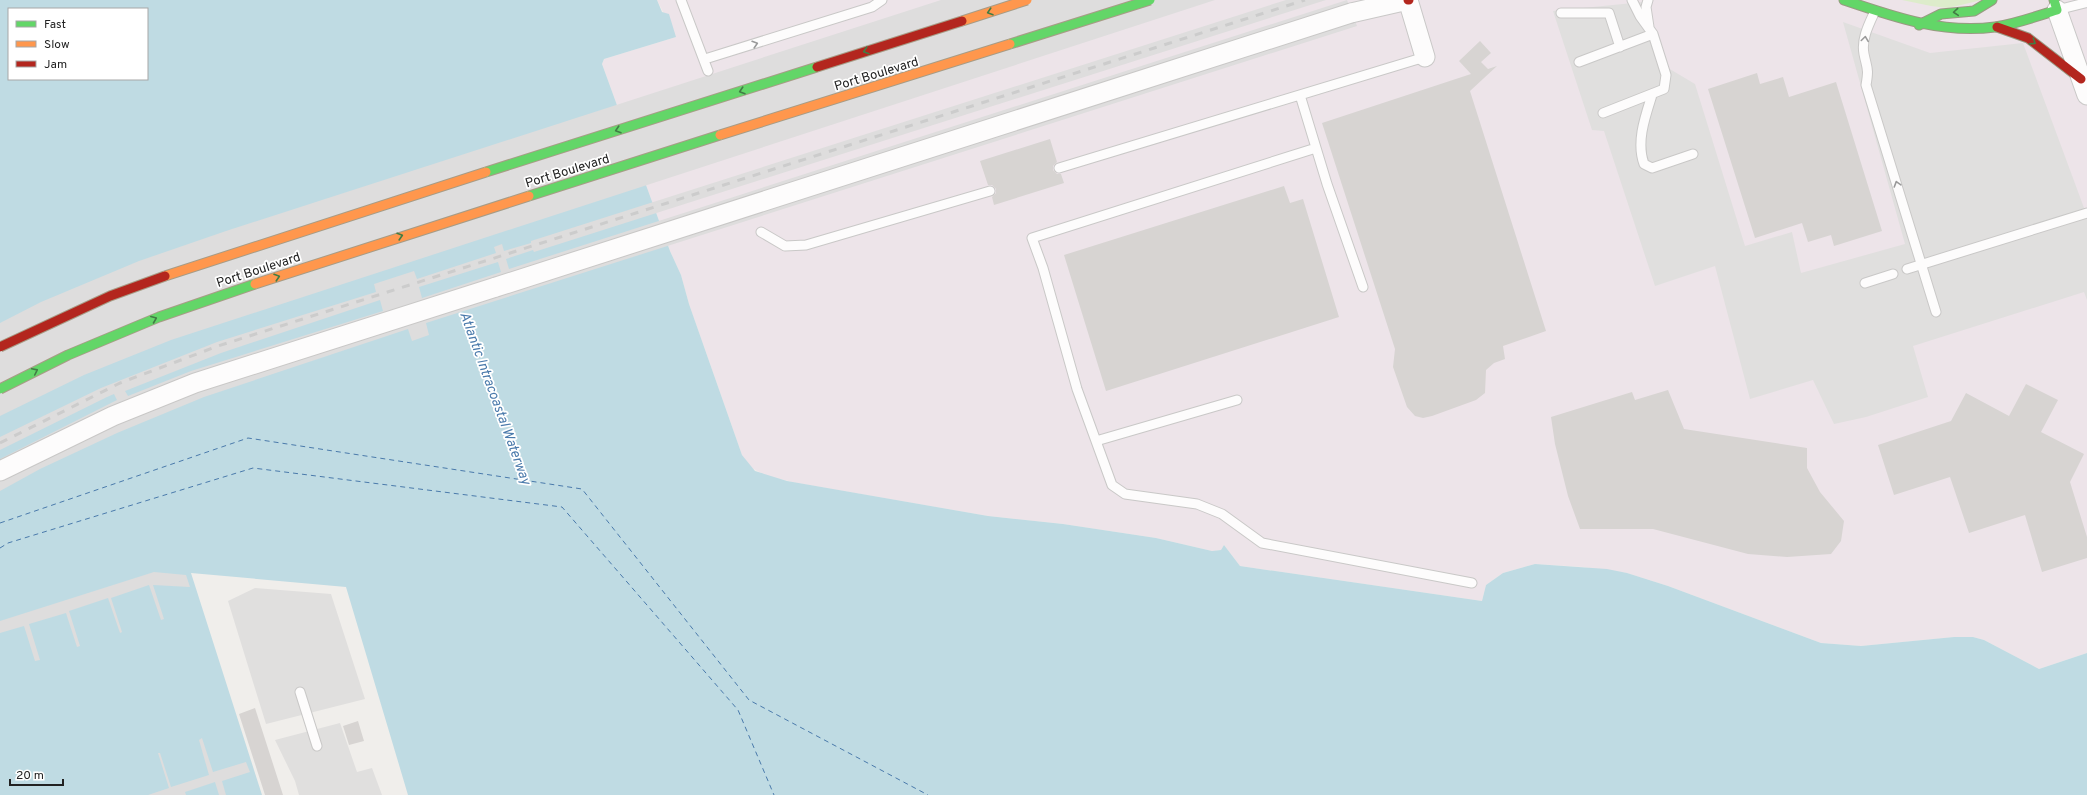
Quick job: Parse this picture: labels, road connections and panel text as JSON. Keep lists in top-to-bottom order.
{
  "streets": {
    "main road": ["Port Boulevard"]
  },
  "water": ["Atlantic Intracoastal Waterway"],
  "legend": ["Fast", "Slow", "Jam"],
  "scale_bar": "20 m"
}
